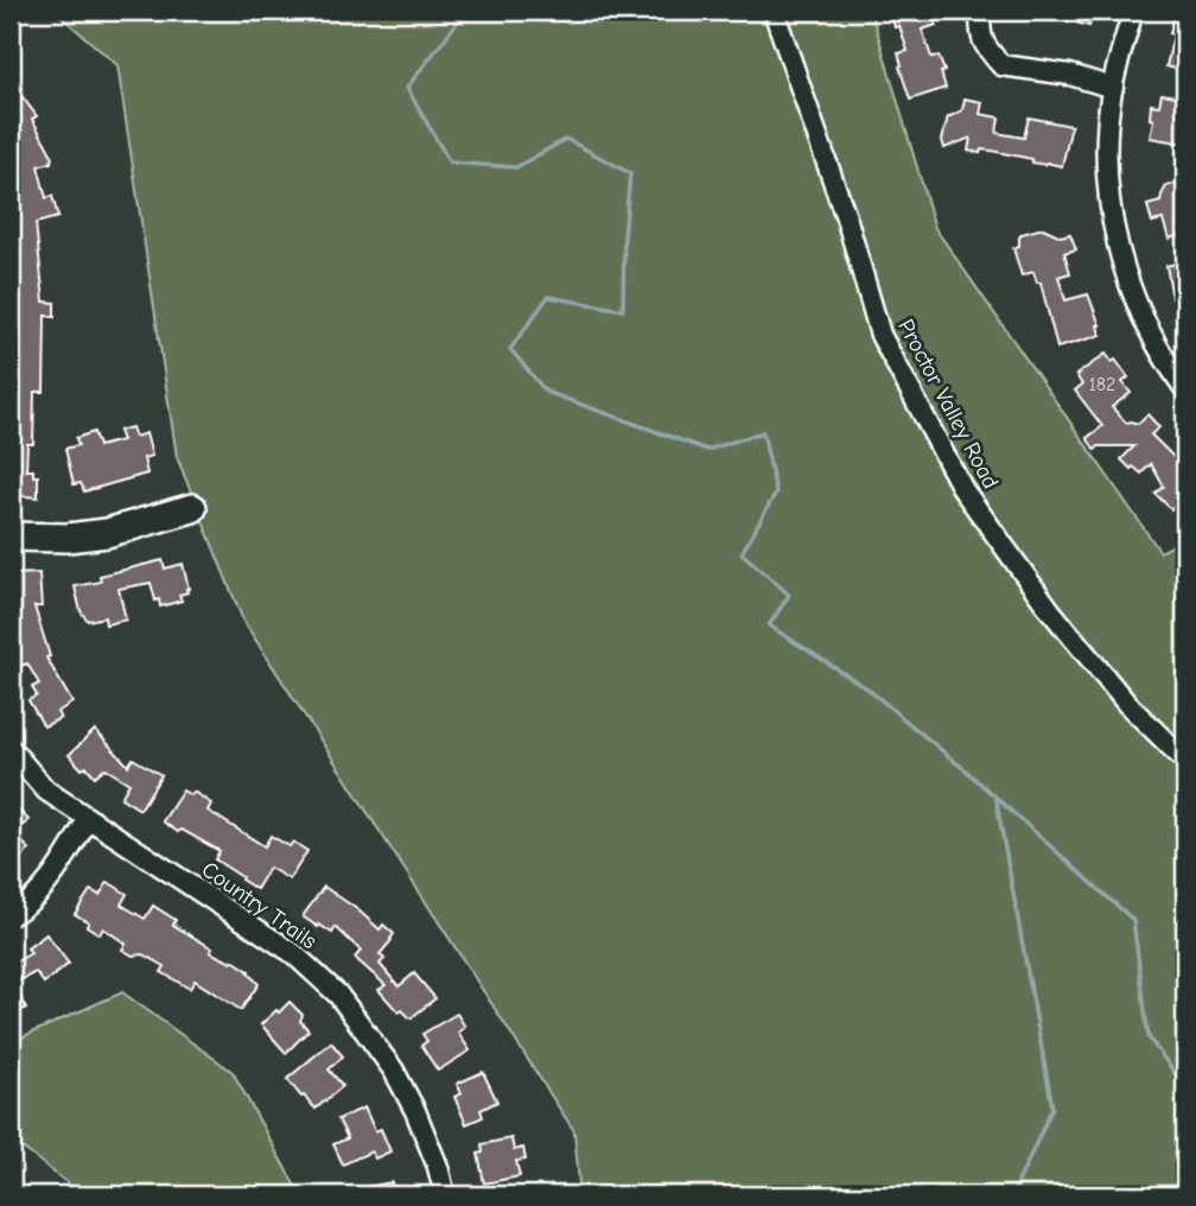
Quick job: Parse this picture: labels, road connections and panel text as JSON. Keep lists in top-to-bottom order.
{
  "streets": {
    "street": ["Proctor Valley Road", "Country Trails"]
  },
  "house_numbers": ["182"]
}
